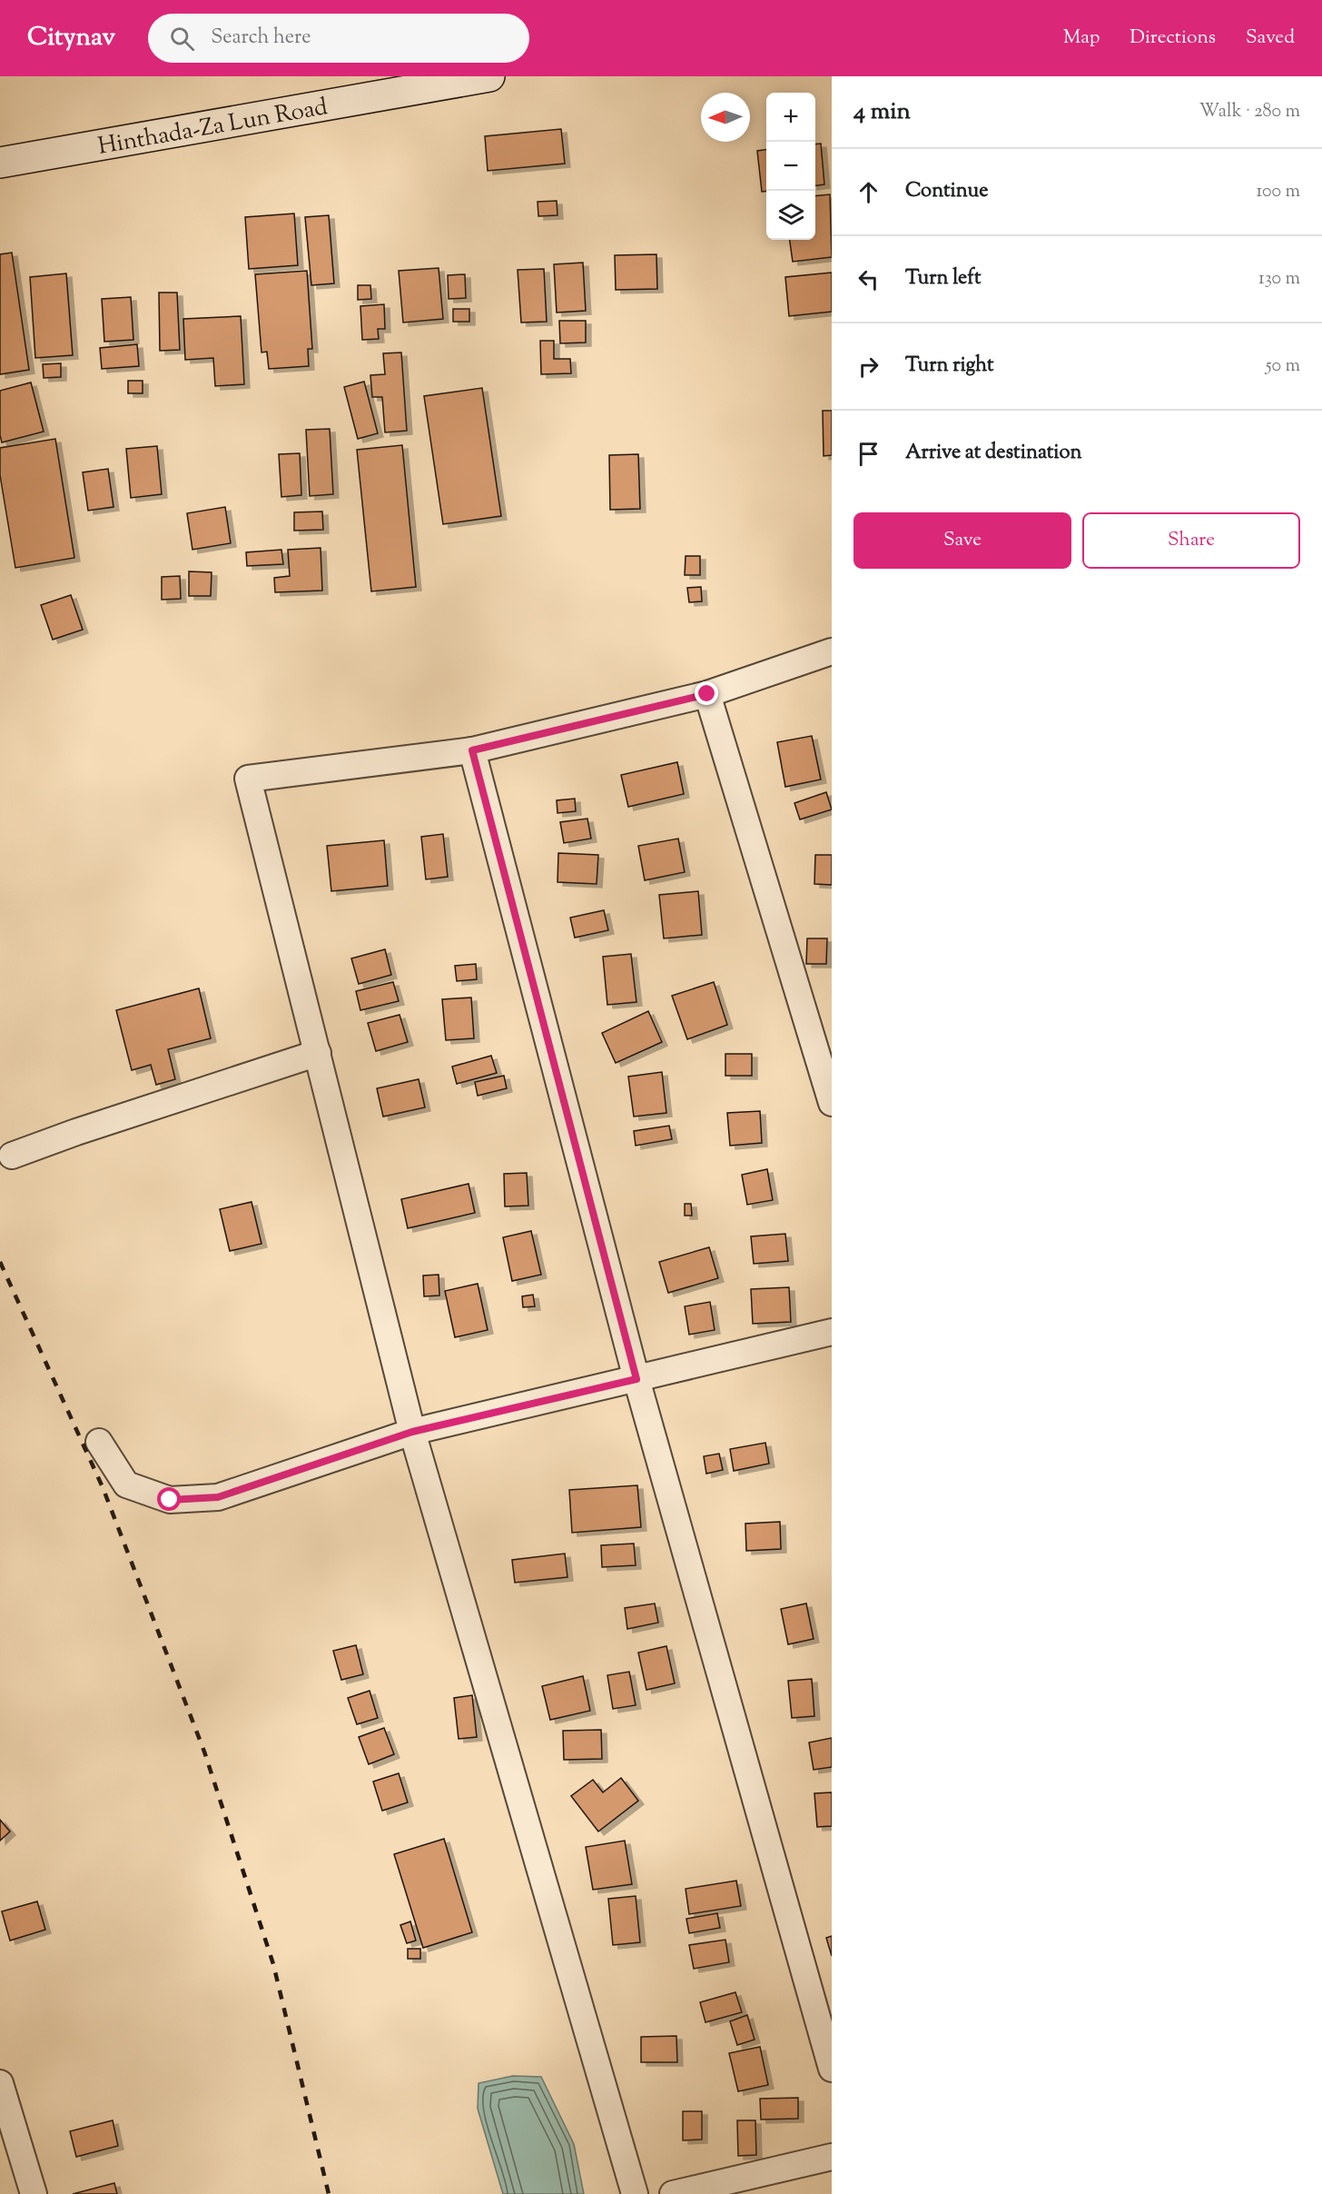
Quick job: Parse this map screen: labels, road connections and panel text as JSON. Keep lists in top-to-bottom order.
{
  "streets": {
    "main road": ["Hinthada-Za Lun Road"]
  },
  "north": "left",
  "page": {
    "header": "Citynav",
    "search": "Search here",
    "nav": ["Map", "Directions", "Saved"],
    "heading": ["4 min", "Walk · 280 m"],
    "map_buttons": ["+", "−"],
    "list": [
      ["Continue", "100 m"],
      ["Turn left", "130 m"],
      ["Turn right", "50 m"],
      "Arrive at destination"
    ],
    "buttons": ["Save", "Share"]
  }
}
